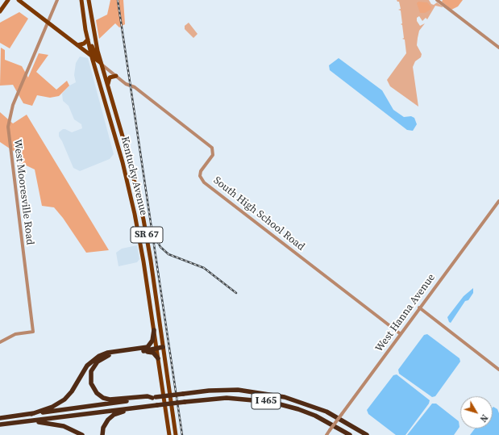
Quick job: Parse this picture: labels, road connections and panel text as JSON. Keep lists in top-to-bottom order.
{
  "streets": {
    "highway": ["SR 67", "I 465"],
    "main road": ["Kentucky Avenue", "South High School Road"],
    "street": ["West Mooresville Road", "West Hanna Avenue"]
  },
  "crossings": [
    ["Kentucky Avenue", "South High School Road"],
    ["Kentucky Avenue", "SR 67"],
    ["West Mooresville Road", "South High School Road"],
    ["South High School Road", "West Hanna Avenue"]
  ],
  "north": "bottom right"
}
